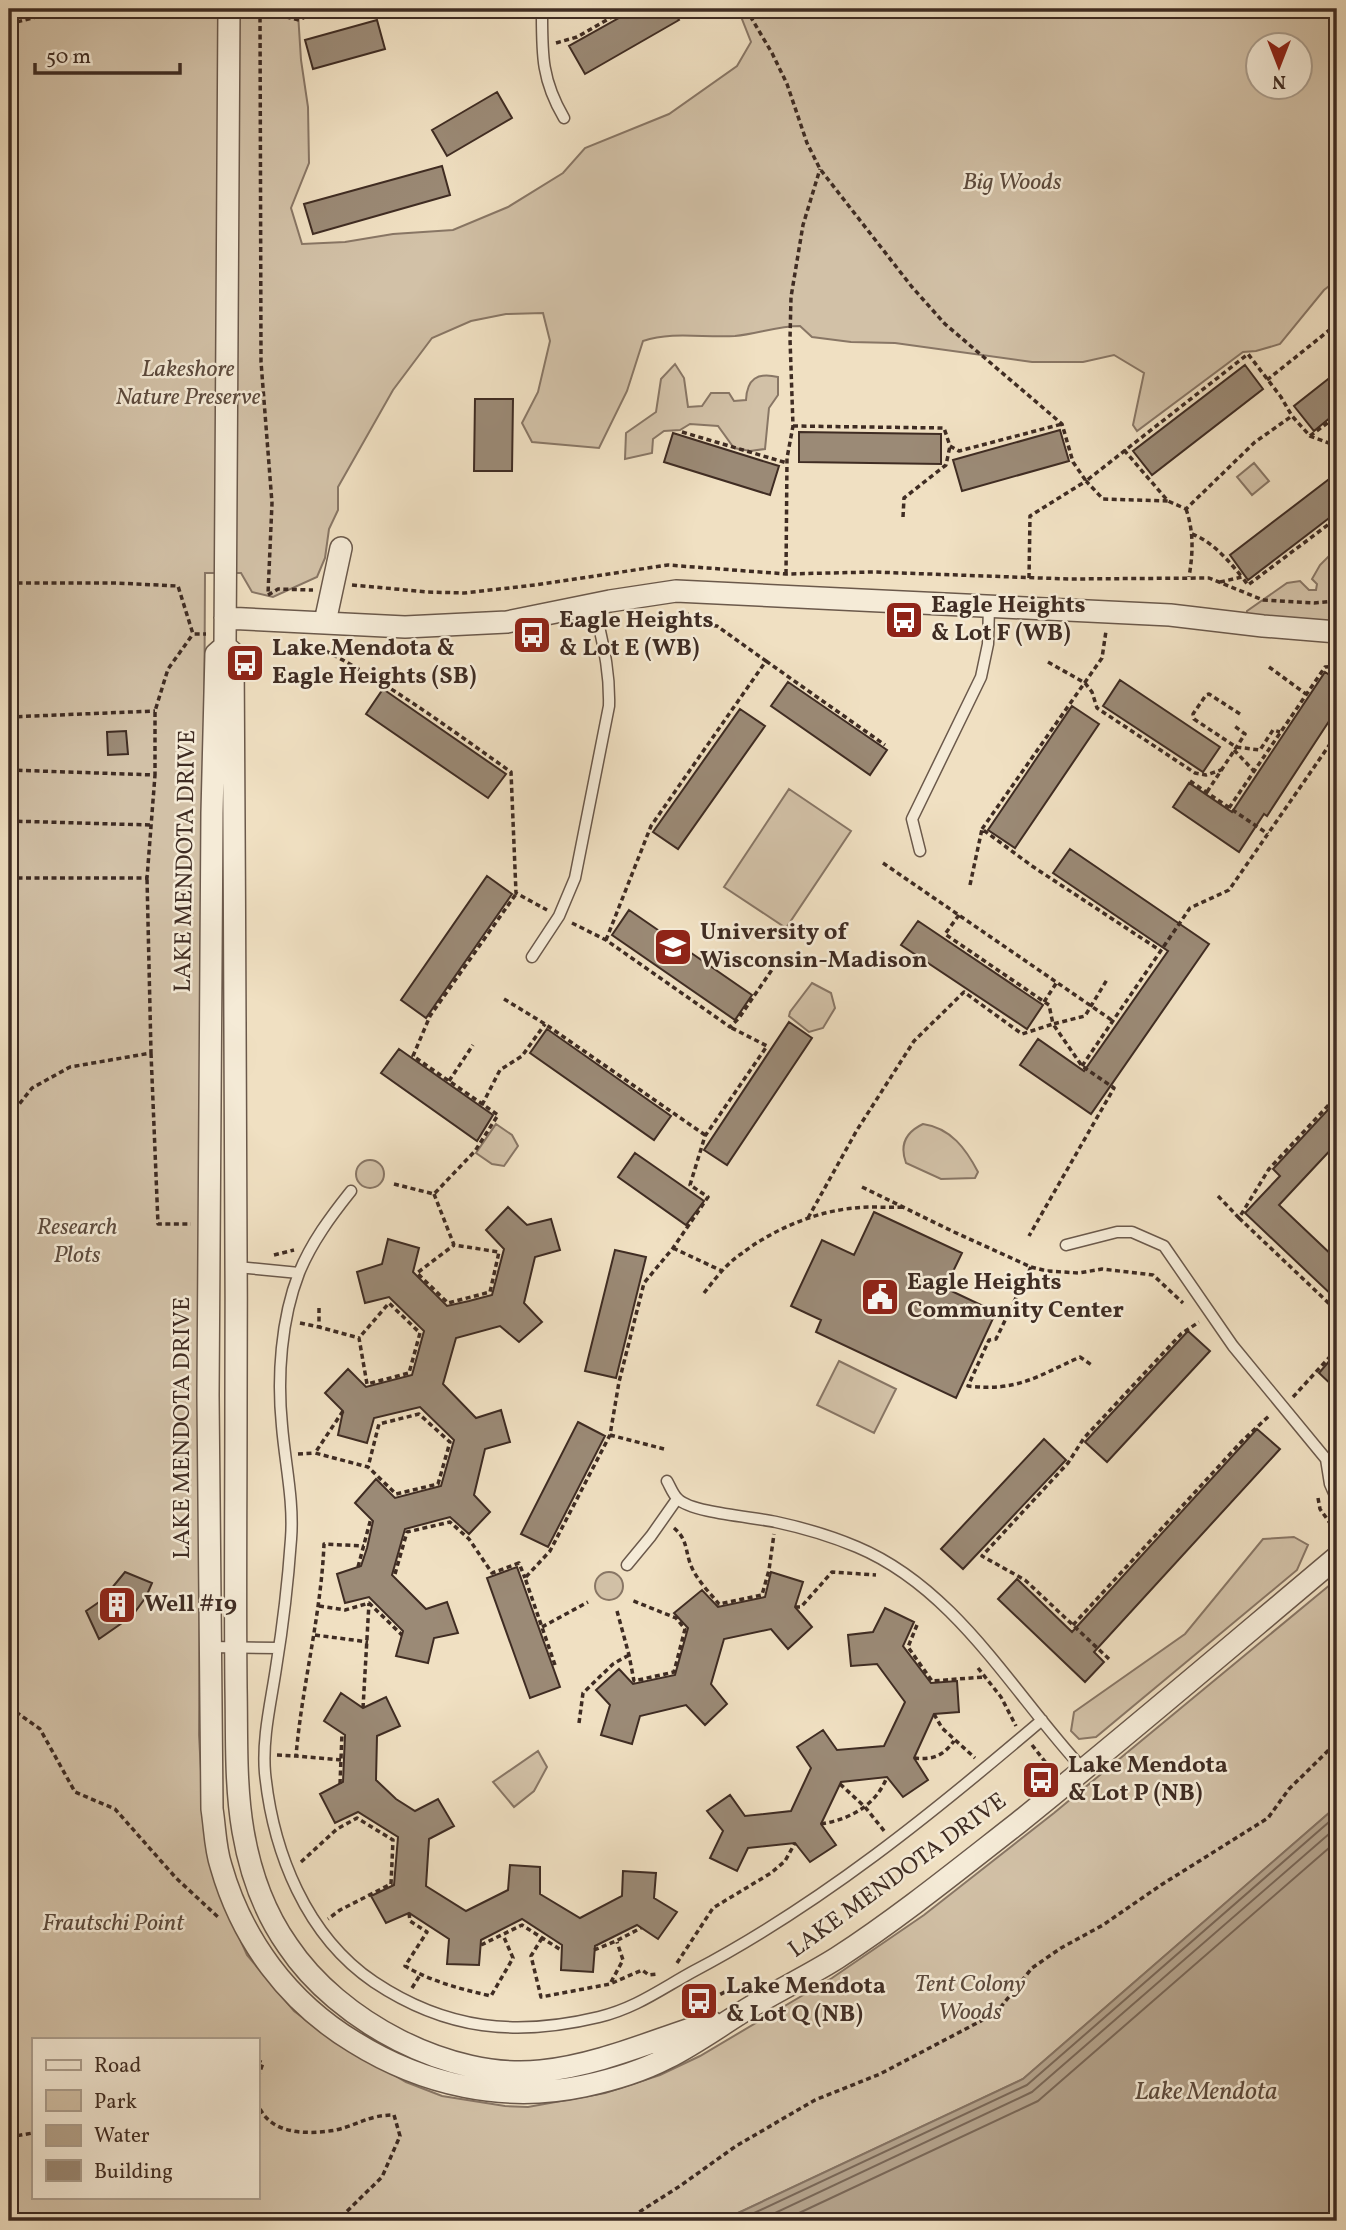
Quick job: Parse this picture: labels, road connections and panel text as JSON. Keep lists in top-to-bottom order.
{
  "streets": {
    "street": ["LAKE MENDOTA DRIVE"]
  },
  "water": ["Lake Mendota"],
  "parks": [
    "Big Woods",
    "Lakeshore Nature Preserve",
    "Research Plots",
    "Frautschi Point",
    "Tent Colony Woods"
  ],
  "places": {
    "bus stop": [
      "Eagle Heights & Lot F (WB)",
      "Eagle Heights & Lot E (WB)",
      "Lake Mendota & Eagle Heights (SB)",
      "Lake Mendota & Lot P (NB)",
      "Lake Mendota & Lot Q (NB)"
    ],
    "school or university": ["University of Wisconsin-Madison"],
    "public building": ["Eagle Heights Community Center"],
    "building": ["Well #19"]
  },
  "legend": [
    "Road",
    "Park",
    "Water",
    "Building"
  ],
  "scale_bar": "50 m",
  "north": "bottom"
}
